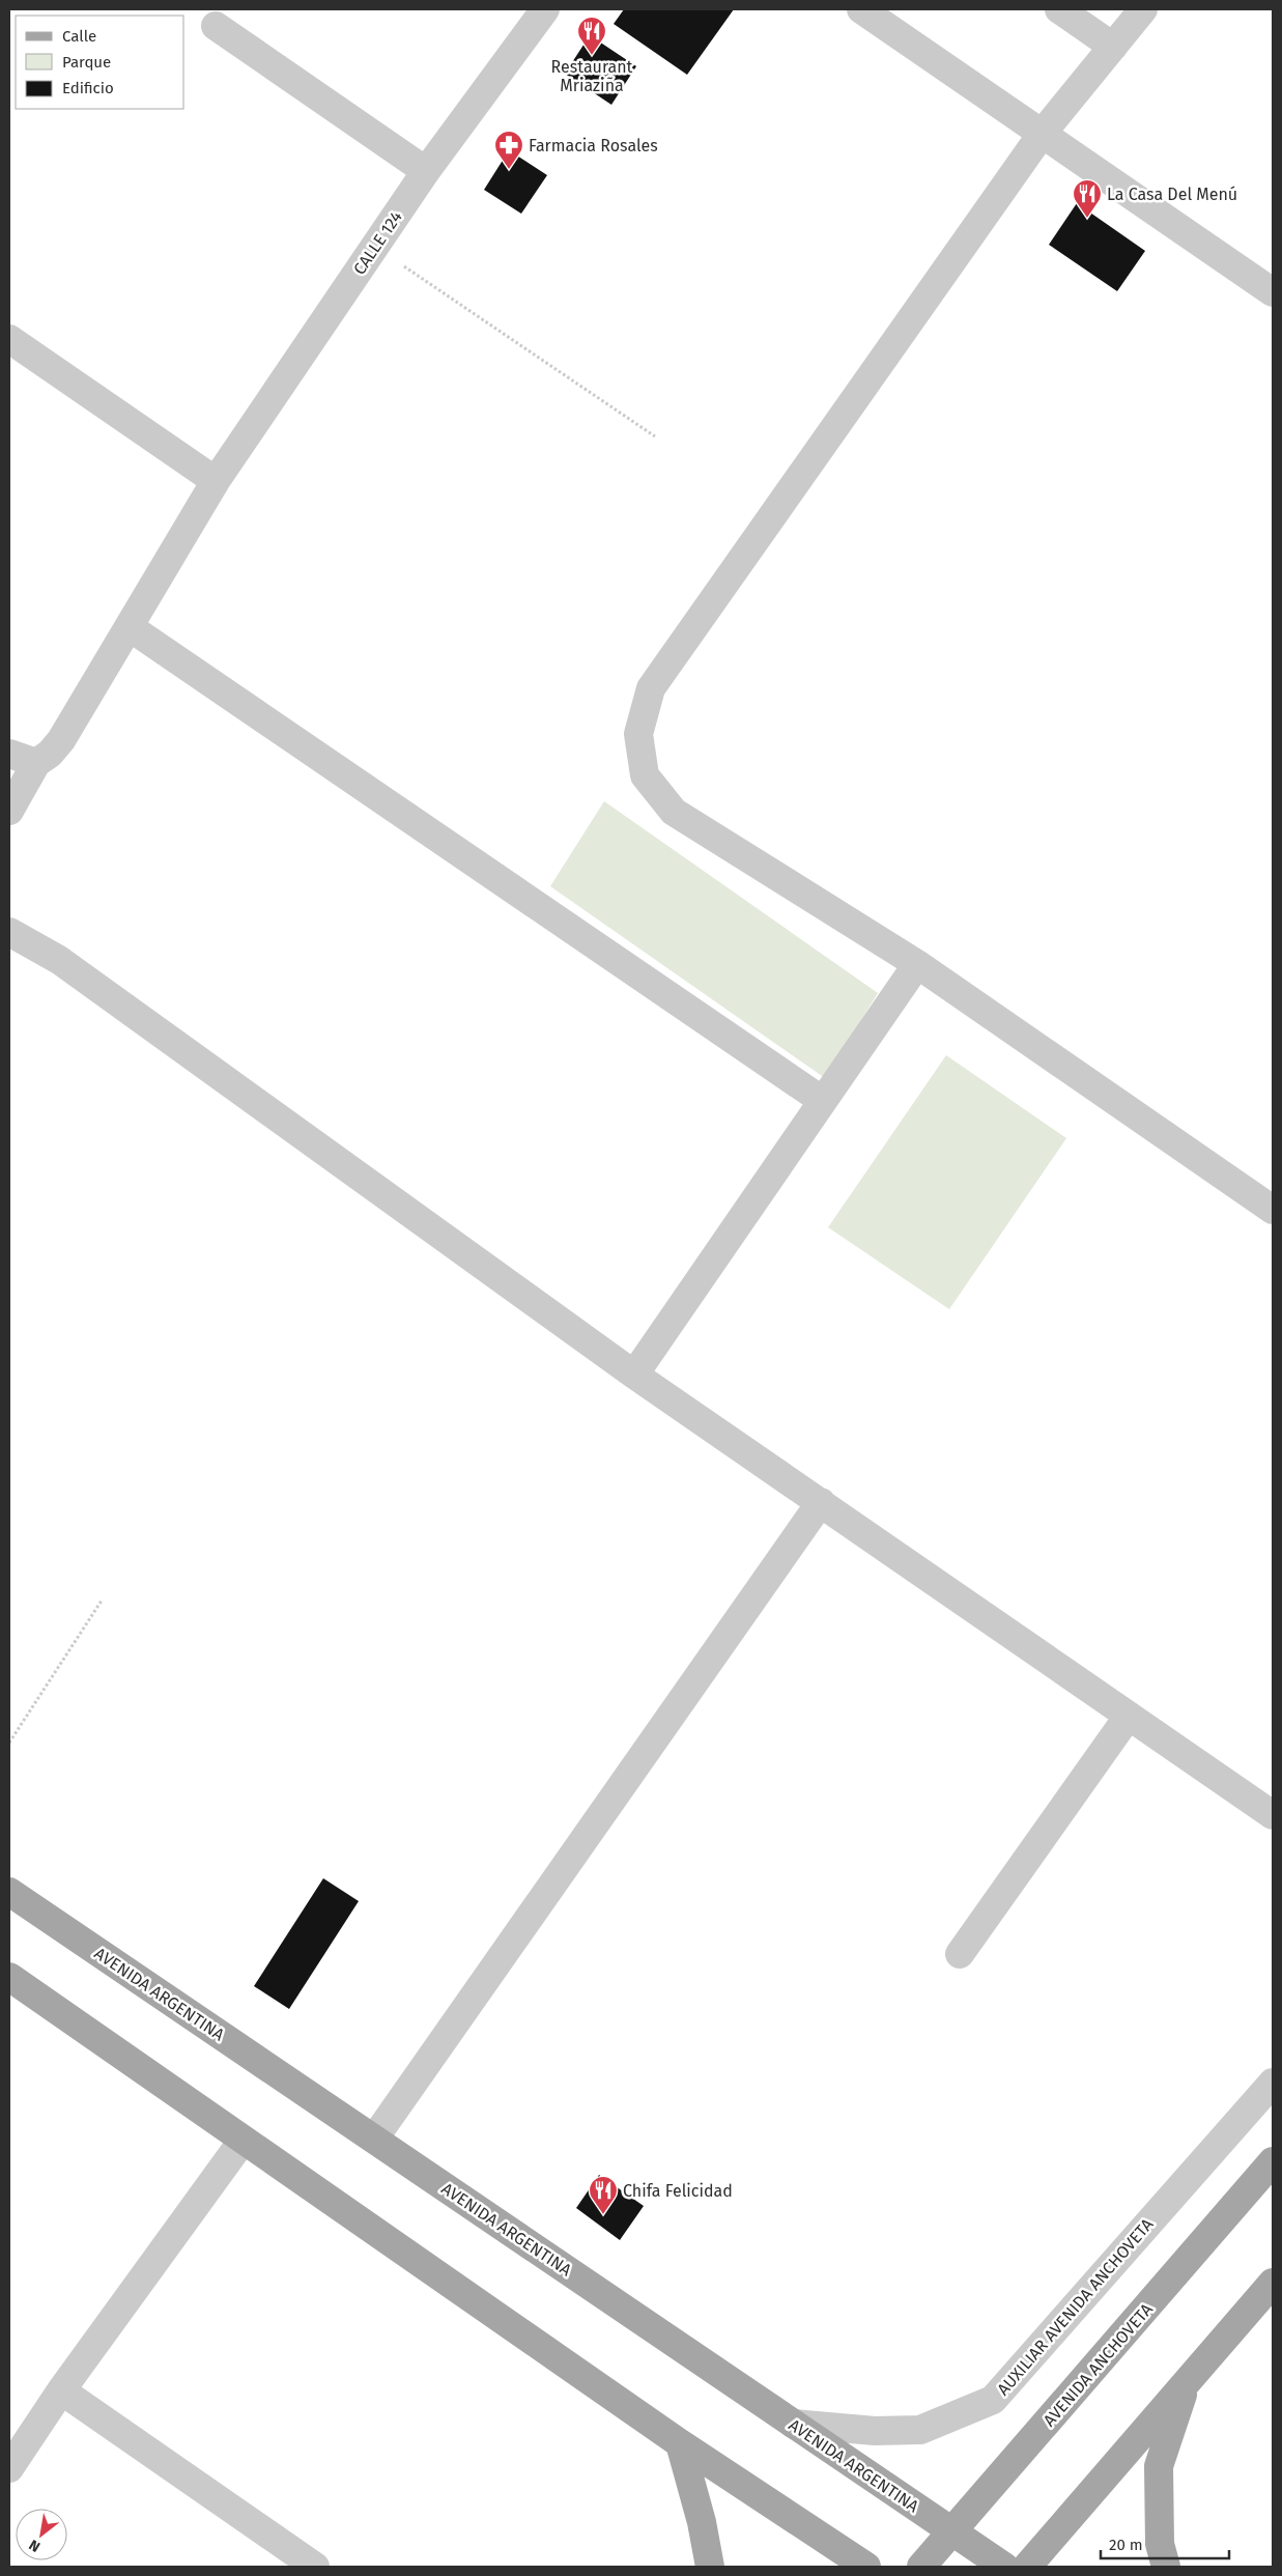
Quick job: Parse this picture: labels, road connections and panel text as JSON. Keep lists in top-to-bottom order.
{
  "streets": {
    "main road": ["AVENIDA ARGENTINA", "AVENIDA ANCHOVETA"],
    "street": ["CALLE 124", "AUXILIAR AVENIDA ANCHOVETA"]
  },
  "crossings": [
    ["AVENIDA ARGENTINA", "AUXILIAR AVENIDA ANCHOVETA"],
    ["AVENIDA ARGENTINA", "AVENIDA ANCHOVETA"]
  ],
  "places": {
    "restaurant": ["Restaurant Mriaziña", "La Casa Del Menú", "Chifa Felicidad"],
    "pharmacy": ["Farmacia Rosales"]
  },
  "legend": ["Calle", "Parque", "Edificio"],
  "scale_bar": "20 m",
  "north": "bottom left"
}
